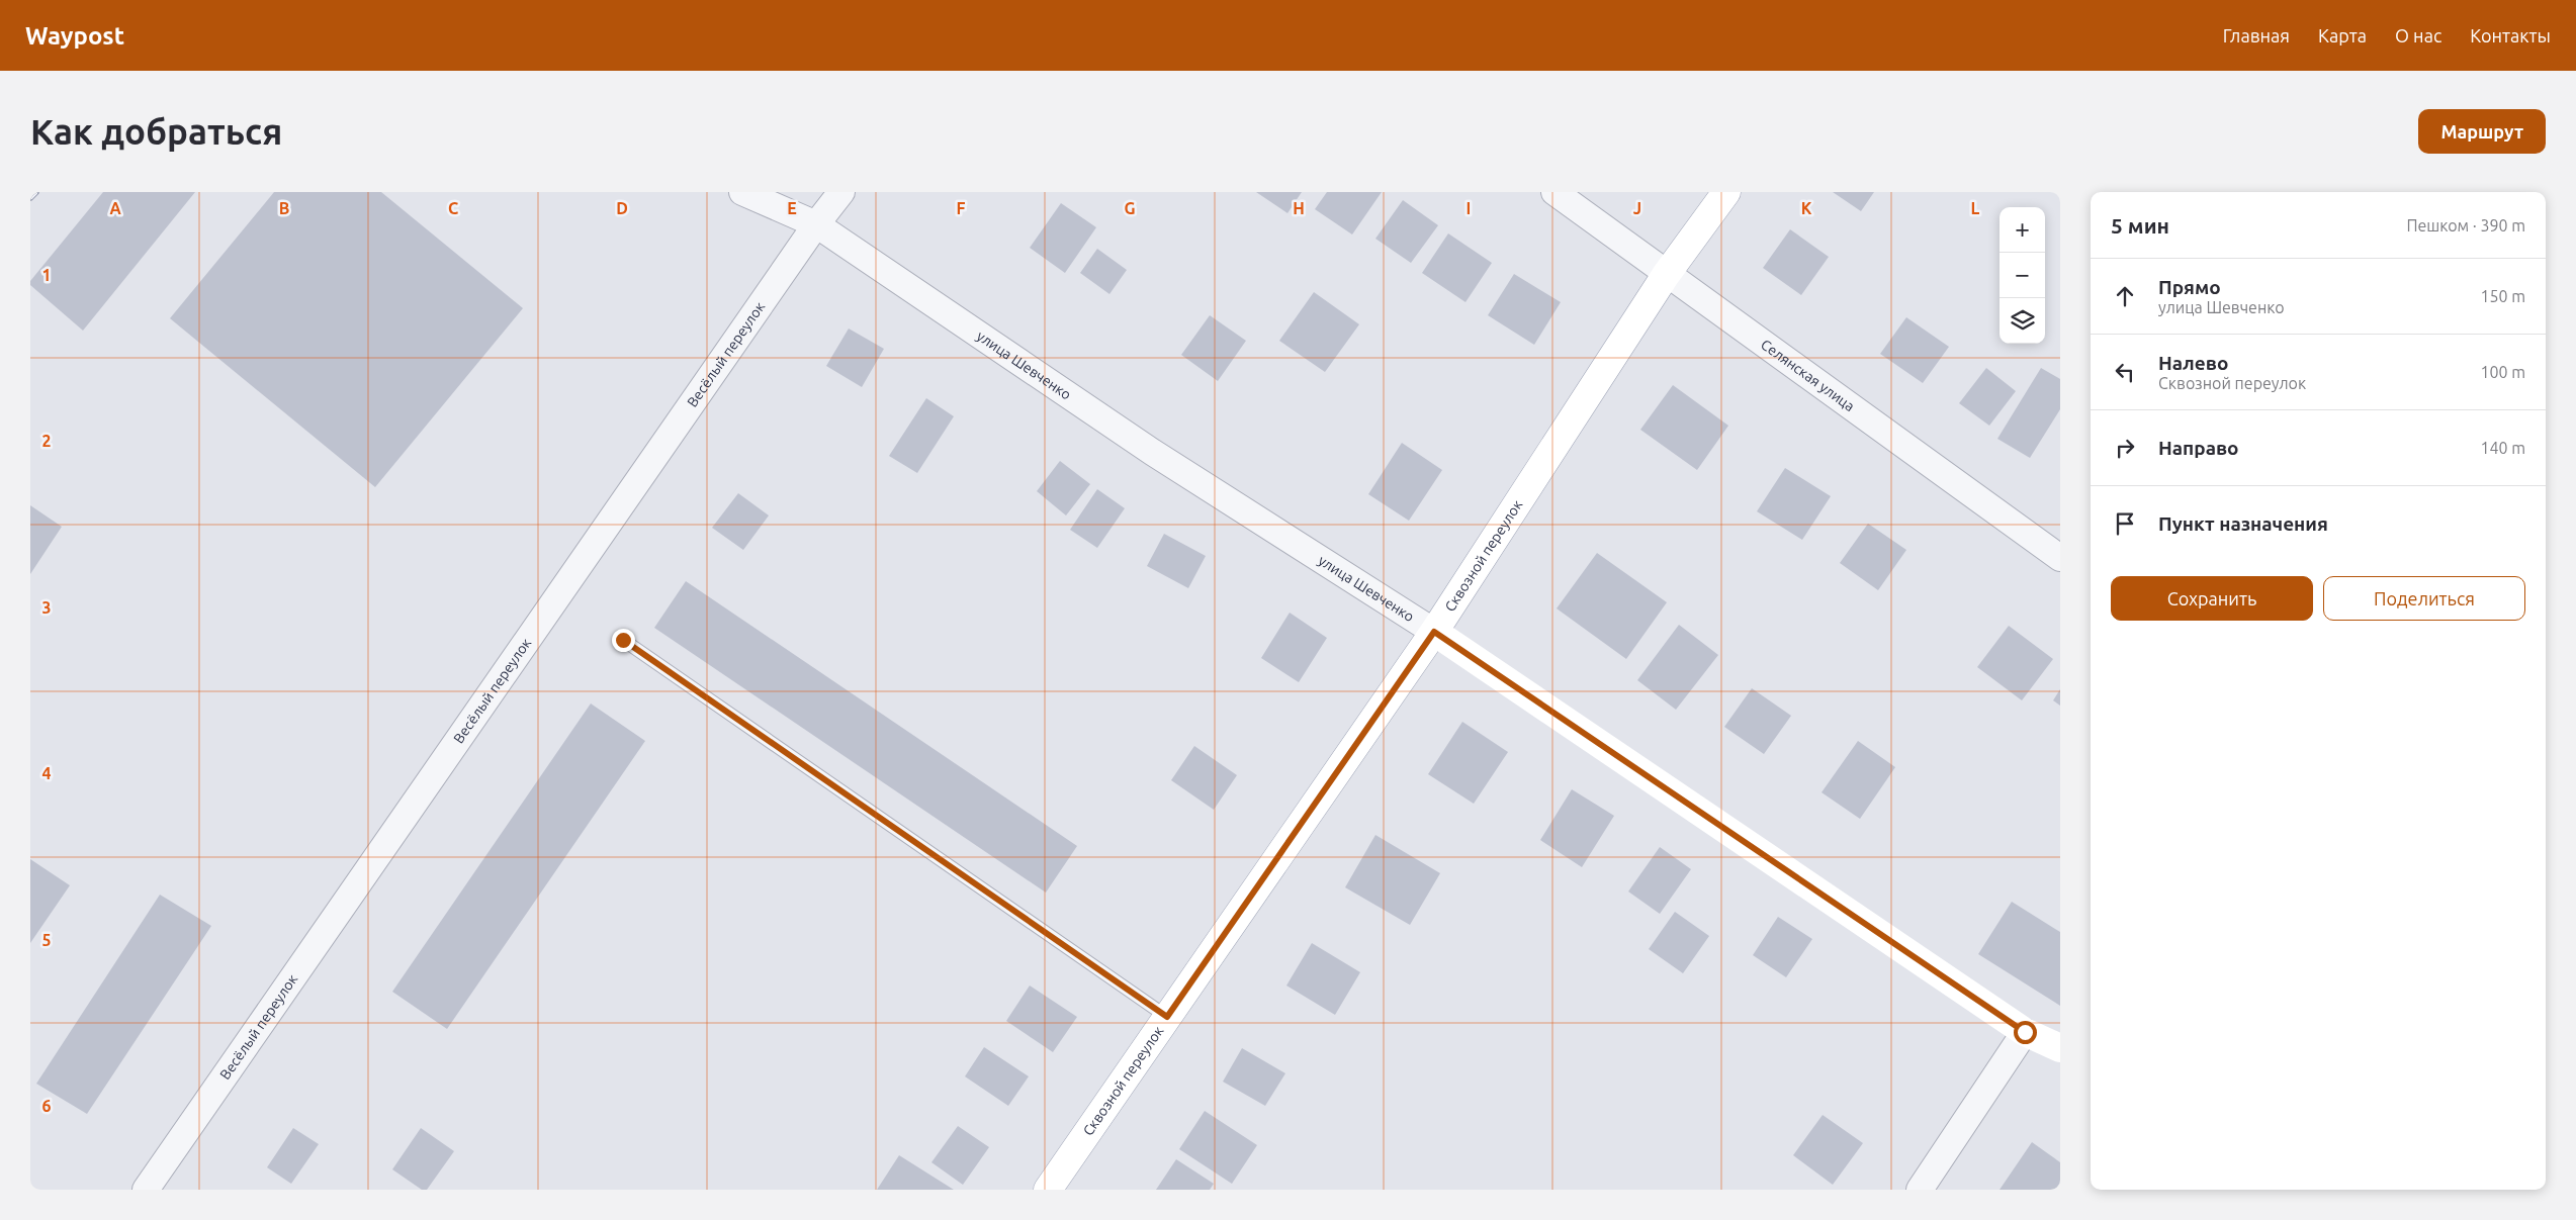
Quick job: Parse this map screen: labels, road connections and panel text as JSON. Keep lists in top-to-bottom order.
{
  "streets": {
    "main road": ["улица Шевченко", "Сквозной переулок"],
    "street": ["Весёлый переулок", "Селянская улица"]
  },
  "crossings": [
    ["Весёлый переулок", "улица Шевченко"],
    ["улица Шевченко", "Сквозной переулок"],
    ["Селянская улица", "Сквозной переулок"]
  ],
  "page": {
    "header": "Waypost",
    "nav": [
      "Главная",
      "Карта",
      "О нас",
      "Контакты"
    ],
    "buttons": [
      "Маршрут",
      ["Сохранить", "Поделиться"]
    ],
    "title": "Как добраться",
    "heading": ["5 мин", "Пешком · 390 m"],
    "map_buttons": ["+", "−"],
    "list": [
      ["Прямо", "улица Шевченко", "150 m"],
      ["Налево", "Сквозной переулок", "100 m"],
      ["Направо", "140 m"],
      "Пункт назначения"
    ]
  },
  "grid": {
    "columns": [
      "A",
      "B",
      "C",
      "D",
      "E",
      "F",
      "G",
      "H",
      "I",
      "J",
      "K",
      "L"
    ],
    "rows": [
      "1",
      "2",
      "3",
      "4",
      "5",
      "6"
    ]
  }
}
